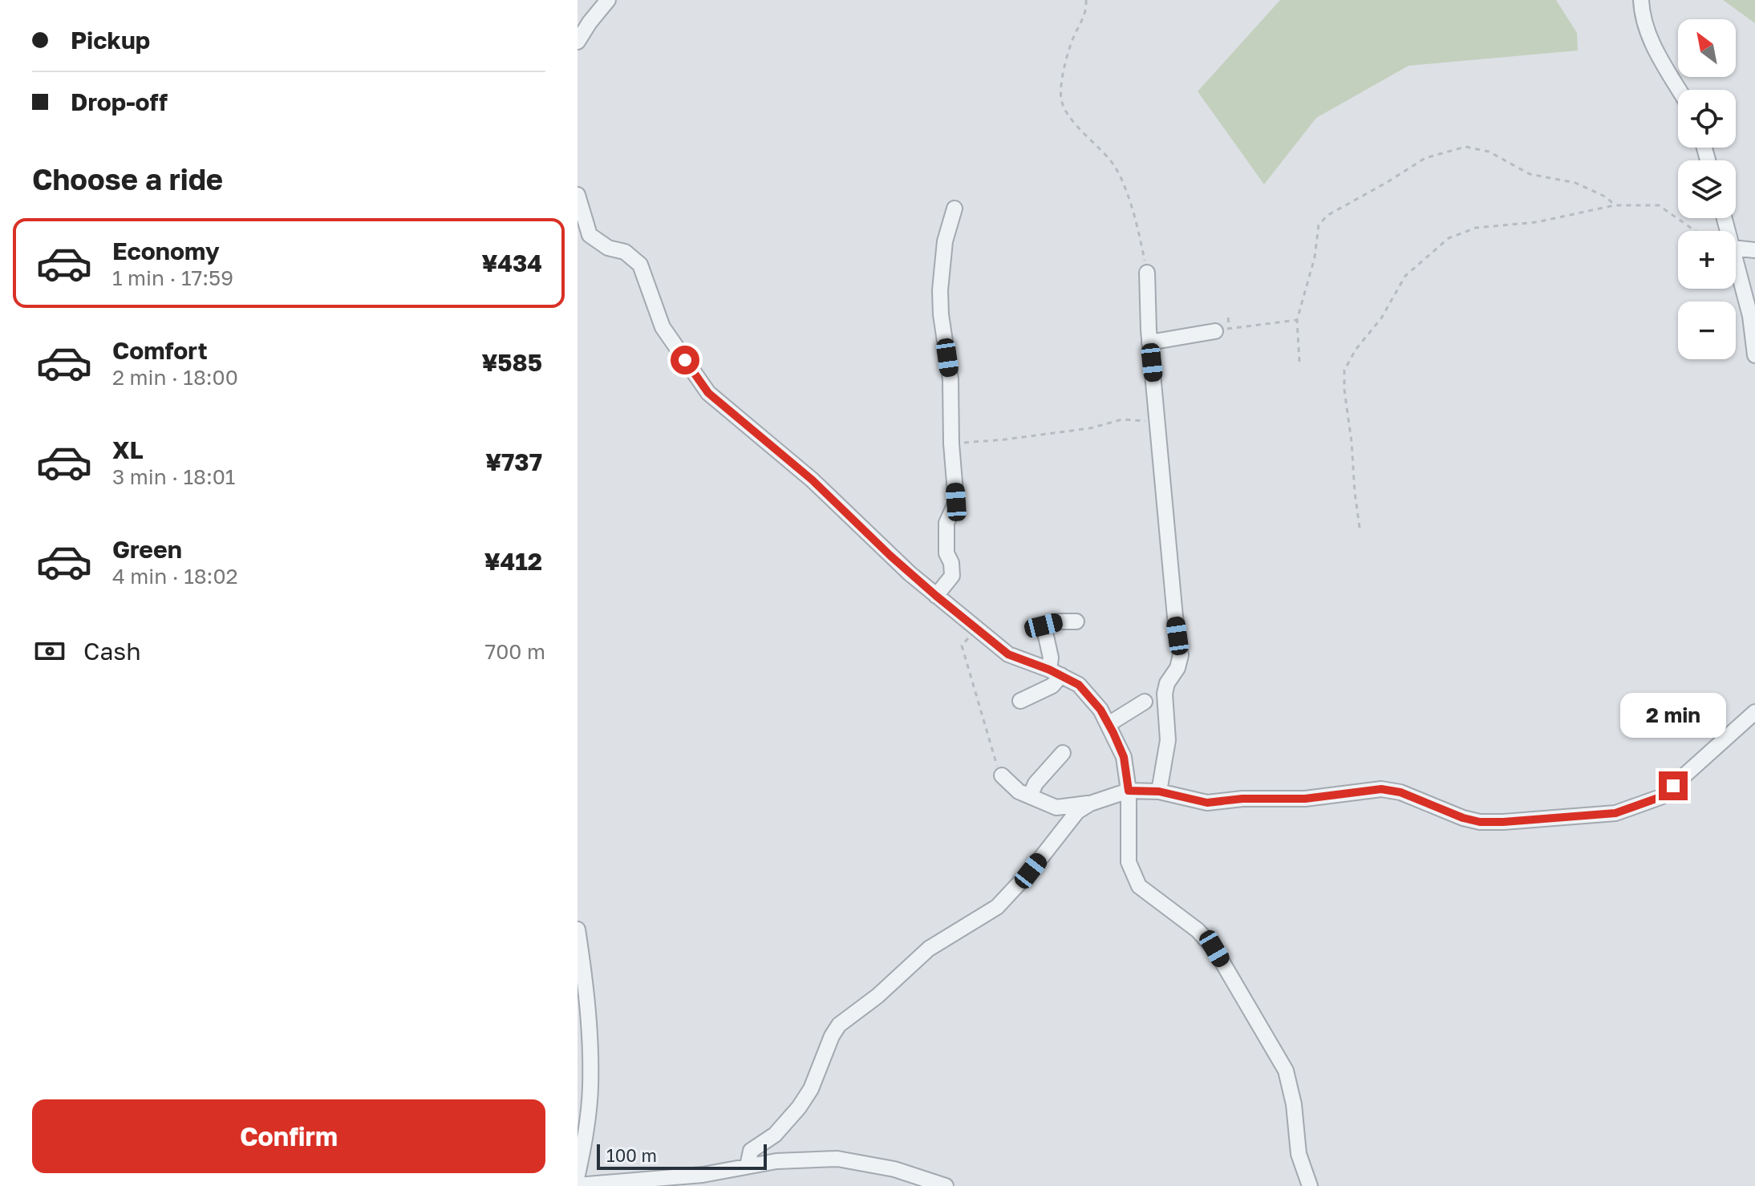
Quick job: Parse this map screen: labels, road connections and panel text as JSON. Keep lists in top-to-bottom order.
{
  "scale_bar": "100 m",
  "north": "top left",
  "page": {
    "banner": ["Pickup", "Drop-off"],
    "map_buttons": ["+", "−"],
    "heading": "Choose a ride",
    "list": [
      {
        "name": "Economy",
        "note": "1 min · 17:59",
        "value": "¥434"
      },
      {
        "name": "Comfort",
        "note": "2 min · 18:00",
        "value": "¥585"
      },
      {
        "name": "XL",
        "note": "3 min · 18:01",
        "value": "¥737"
      },
      {
        "name": "Green",
        "note": "4 min · 18:02",
        "value": "¥412"
      }
    ],
    "pay": ["Cash", "700 m"],
    "bubble": "2 min",
    "buttons": "Confirm",
    "scale": "100 m"
  }
}
